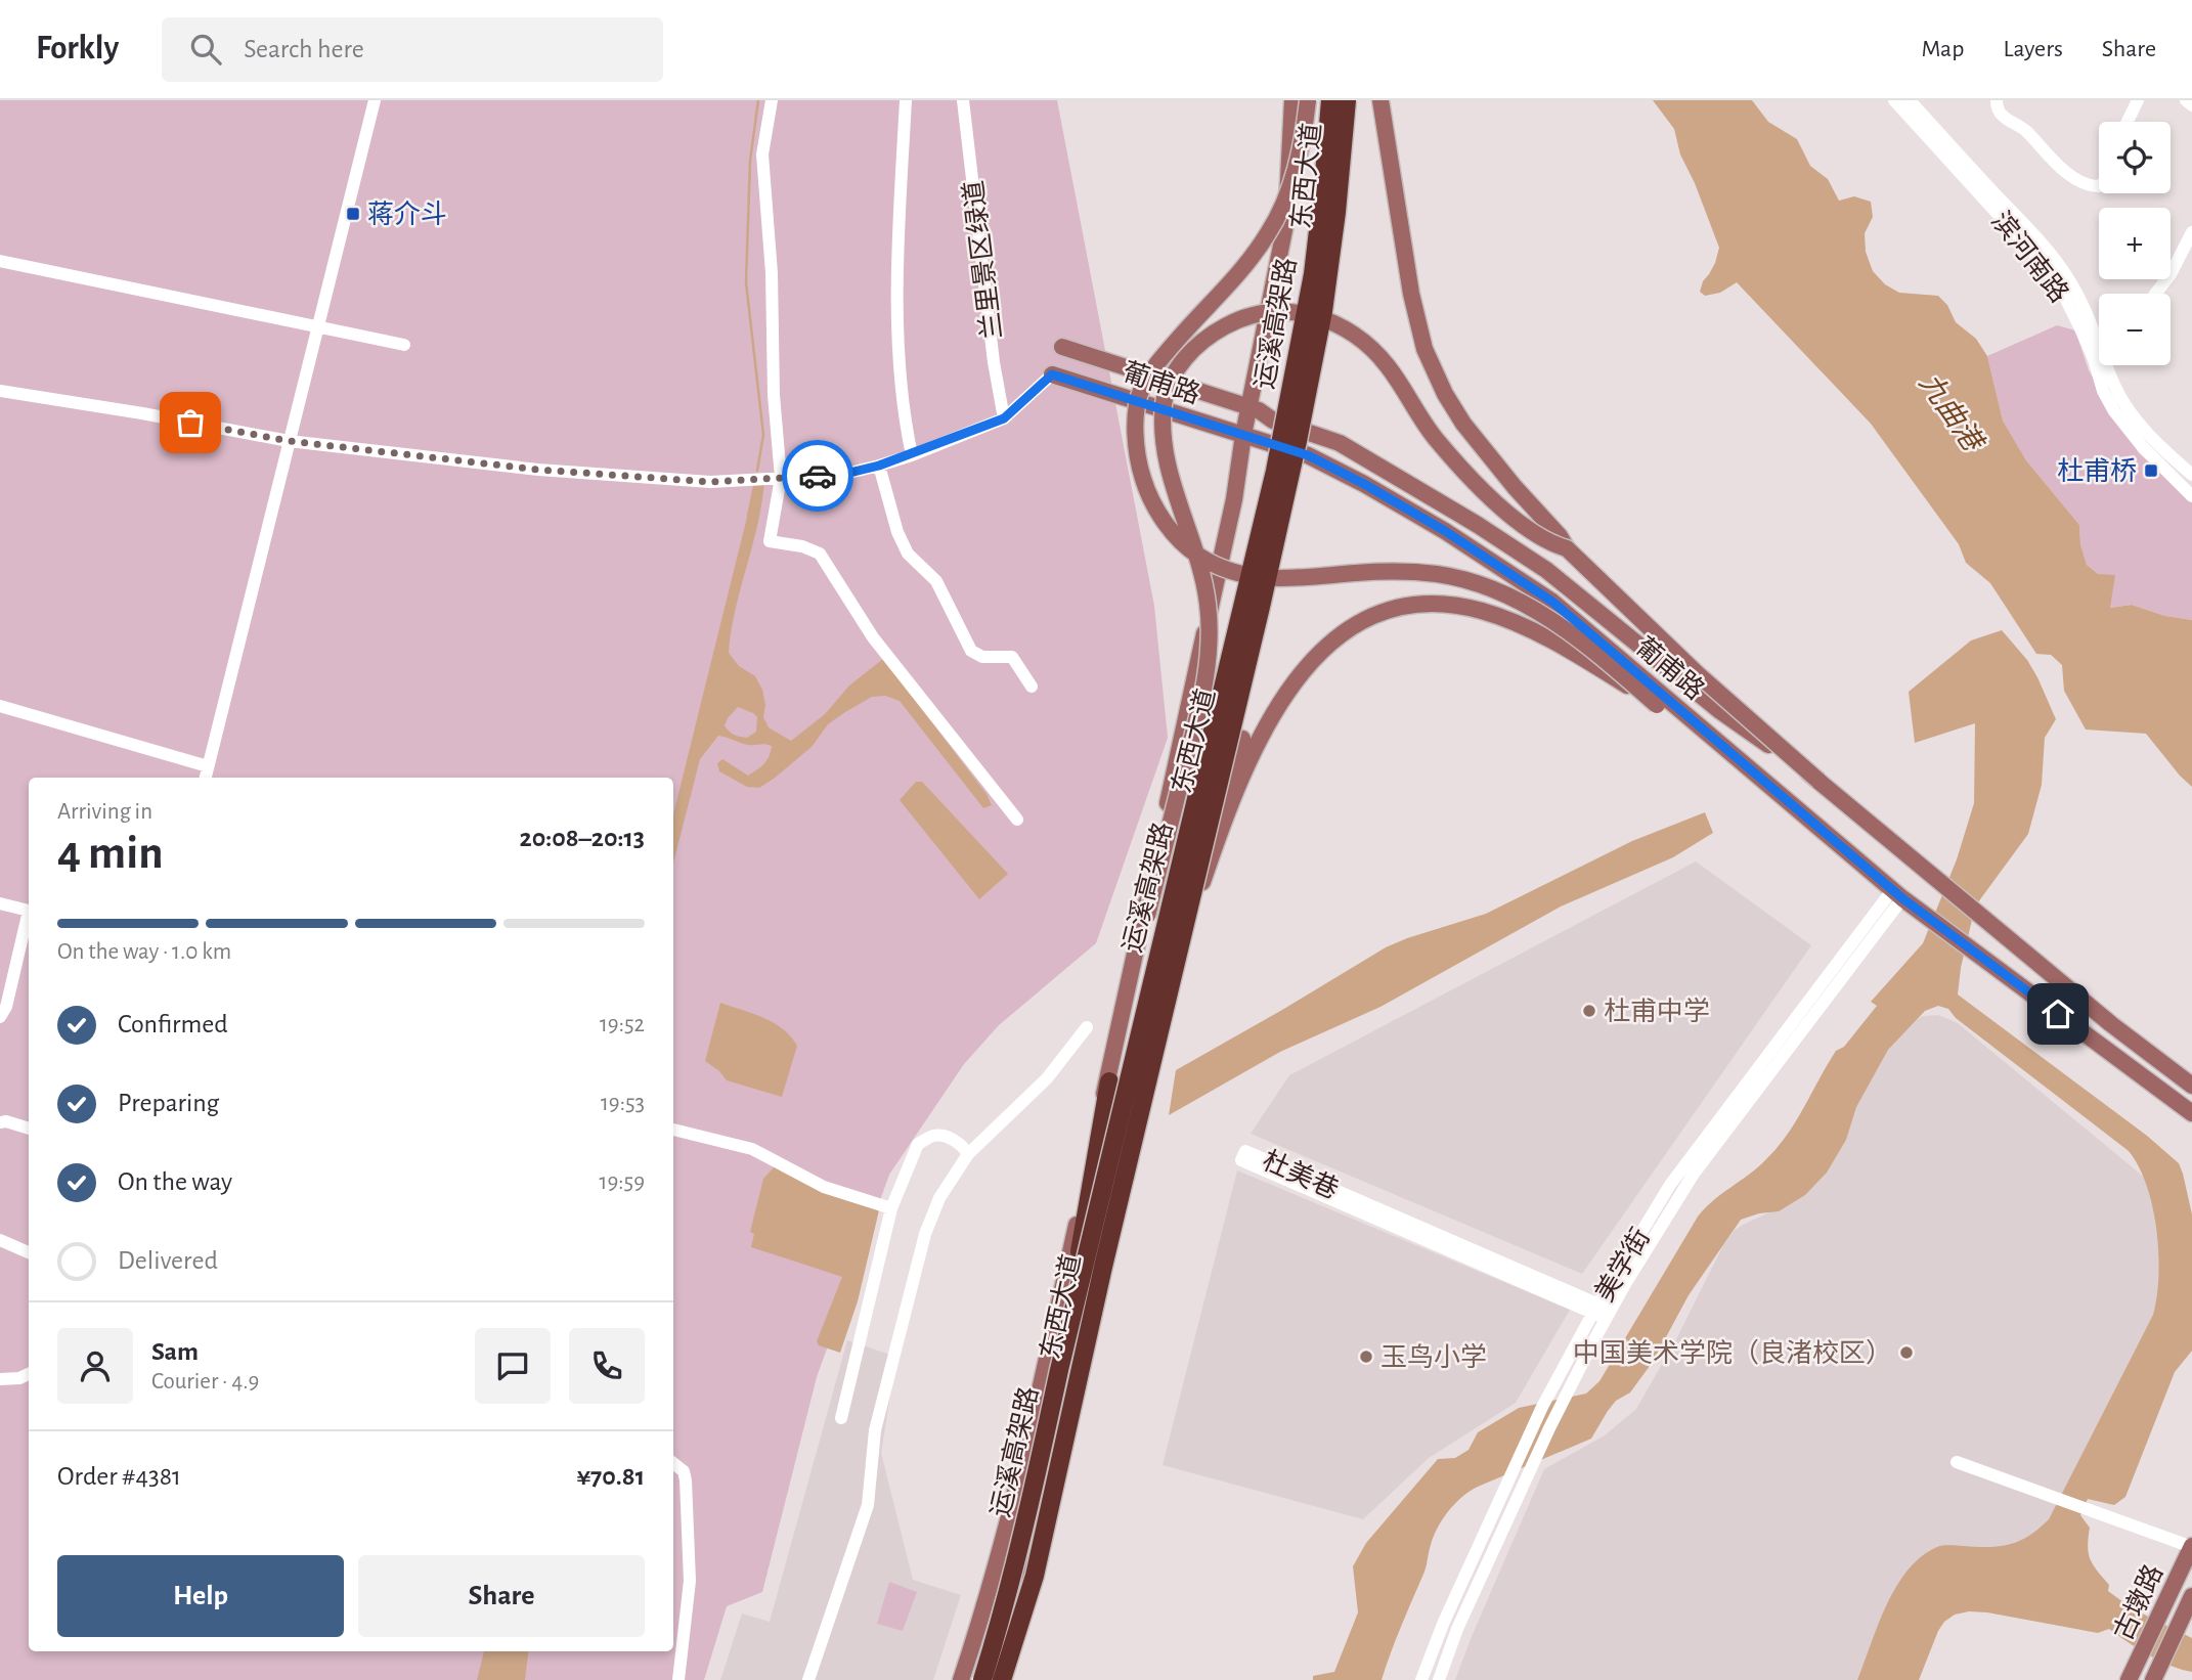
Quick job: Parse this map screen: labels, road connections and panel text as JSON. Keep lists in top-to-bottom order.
{
  "streets": {
    "highway": ["运溪高架路"],
    "main road": ["东西大道", "葡甫路", "古墩路"],
    "street": [
      "滨河南路",
      "兰里景区绿道",
      "杜美巷",
      "美学街"
    ]
  },
  "crossings": [
    ["东西大道", "葡甫路"],
    ["葡甫路", "美学街"],
    ["杜美巷", "美学街"]
  ],
  "water": ["九曲港"],
  "places": {
    "transit": ["蒋介斗", "杜甫桥"],
    "other": ["杜甫中学", "中国美术学院（良渚校区）", "玉鸟小学"]
  },
  "page": {
    "header": "Forkly",
    "search": "Search here",
    "nav": ["Map", "Layers", "Share"],
    "map_buttons": ["+", "−"],
    "heading": ["4 min", "Arriving in", "20:08–20:13"],
    "panel": [
      "Sam",
      "Courier · 4.9",
      "Order #4381",
      "¥70.81"
    ],
    "bar": "On the way · 1.0 km",
    "list": [
      ["Confirmed", "19:52"],
      ["Preparing", "19:53"],
      ["On the way", "19:59"],
      "Delivered"
    ],
    "buttons": ["Help", "Share"]
  }
}
